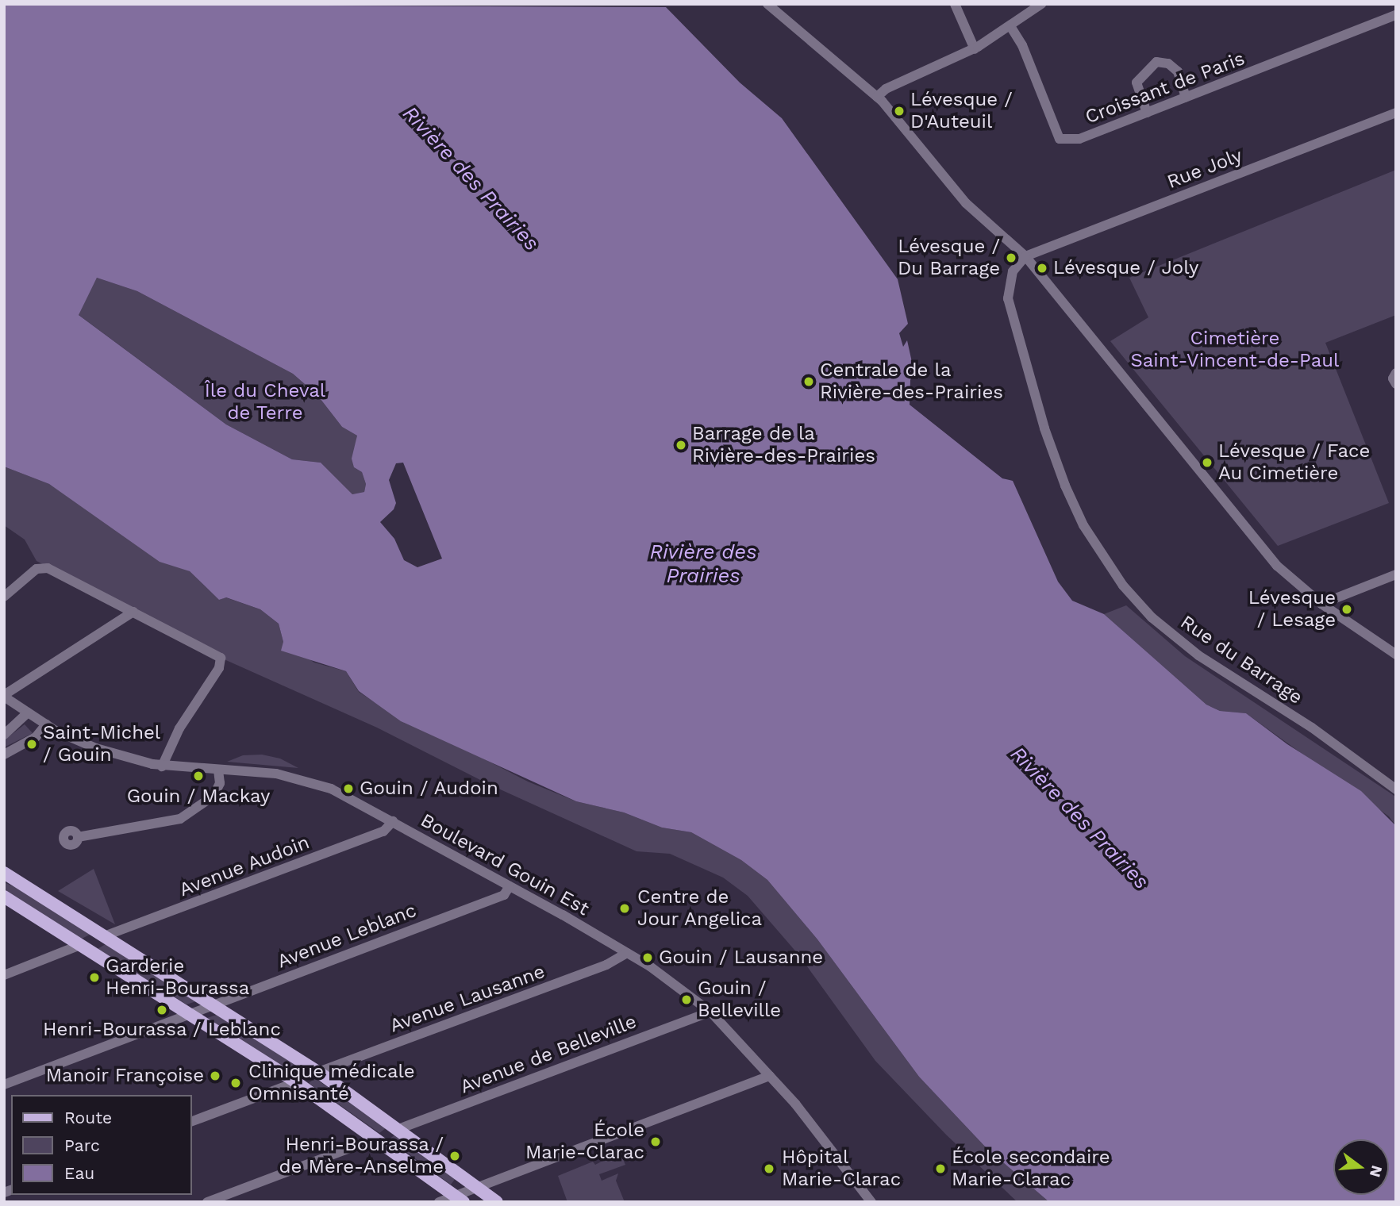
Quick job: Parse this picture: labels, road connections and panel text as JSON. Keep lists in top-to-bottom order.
{
  "streets": {
    "street": [
      "Croissant de Paris",
      "Rue Joly",
      "Rue du Barrage",
      "Boulevard Gouin Est",
      "Avenue Audoin",
      "Avenue Leblanc",
      "Avenue Lausanne",
      "Avenue de Belleville"
    ]
  },
  "crossings": [
    ["Rue Joly", "Rue du Barrage"],
    ["Boulevard Gouin Est", "Avenue Audoin"],
    ["Boulevard Gouin Est", "Avenue Leblanc"],
    ["Boulevard Gouin Est", "Avenue Lausanne"],
    ["Boulevard Gouin Est", "Avenue de Belleville"]
  ],
  "water": ["Rivière des Prairies"],
  "parks": ["Cimetière Saint-Vincent-de-Paul", "Île du Cheval de Terre"],
  "places": [
    "Lévesque / D'Auteuil",
    "Lévesque / Du Barrage",
    "Lévesque / Joly",
    "Centrale de la Rivière-des-Prairies",
    "Barrage de la Rivière-des-Prairies",
    "Lévesque / Face Au Cimetière",
    "Lévesque / Lesage",
    "Saint-Michel / Gouin",
    "Gouin / Mackay",
    "Gouin / Audoin",
    "Centre de Jour Angelica",
    "Gouin / Lausanne",
    "Garderie Henri-Bourassa",
    "Gouin / Belleville",
    "Henri-Bourassa / Leblanc",
    "Manoir Françoise",
    "Clinique médicale Omnisanté",
    "École Marie-Clarac",
    "Henri-Bourassa / de Mère-Anselme",
    "Hôpital Marie-Clarac",
    "École secondaire Marie-Clarac"
  ],
  "legend": ["Route", "Parc", "Eau"],
  "north": "right"
}
